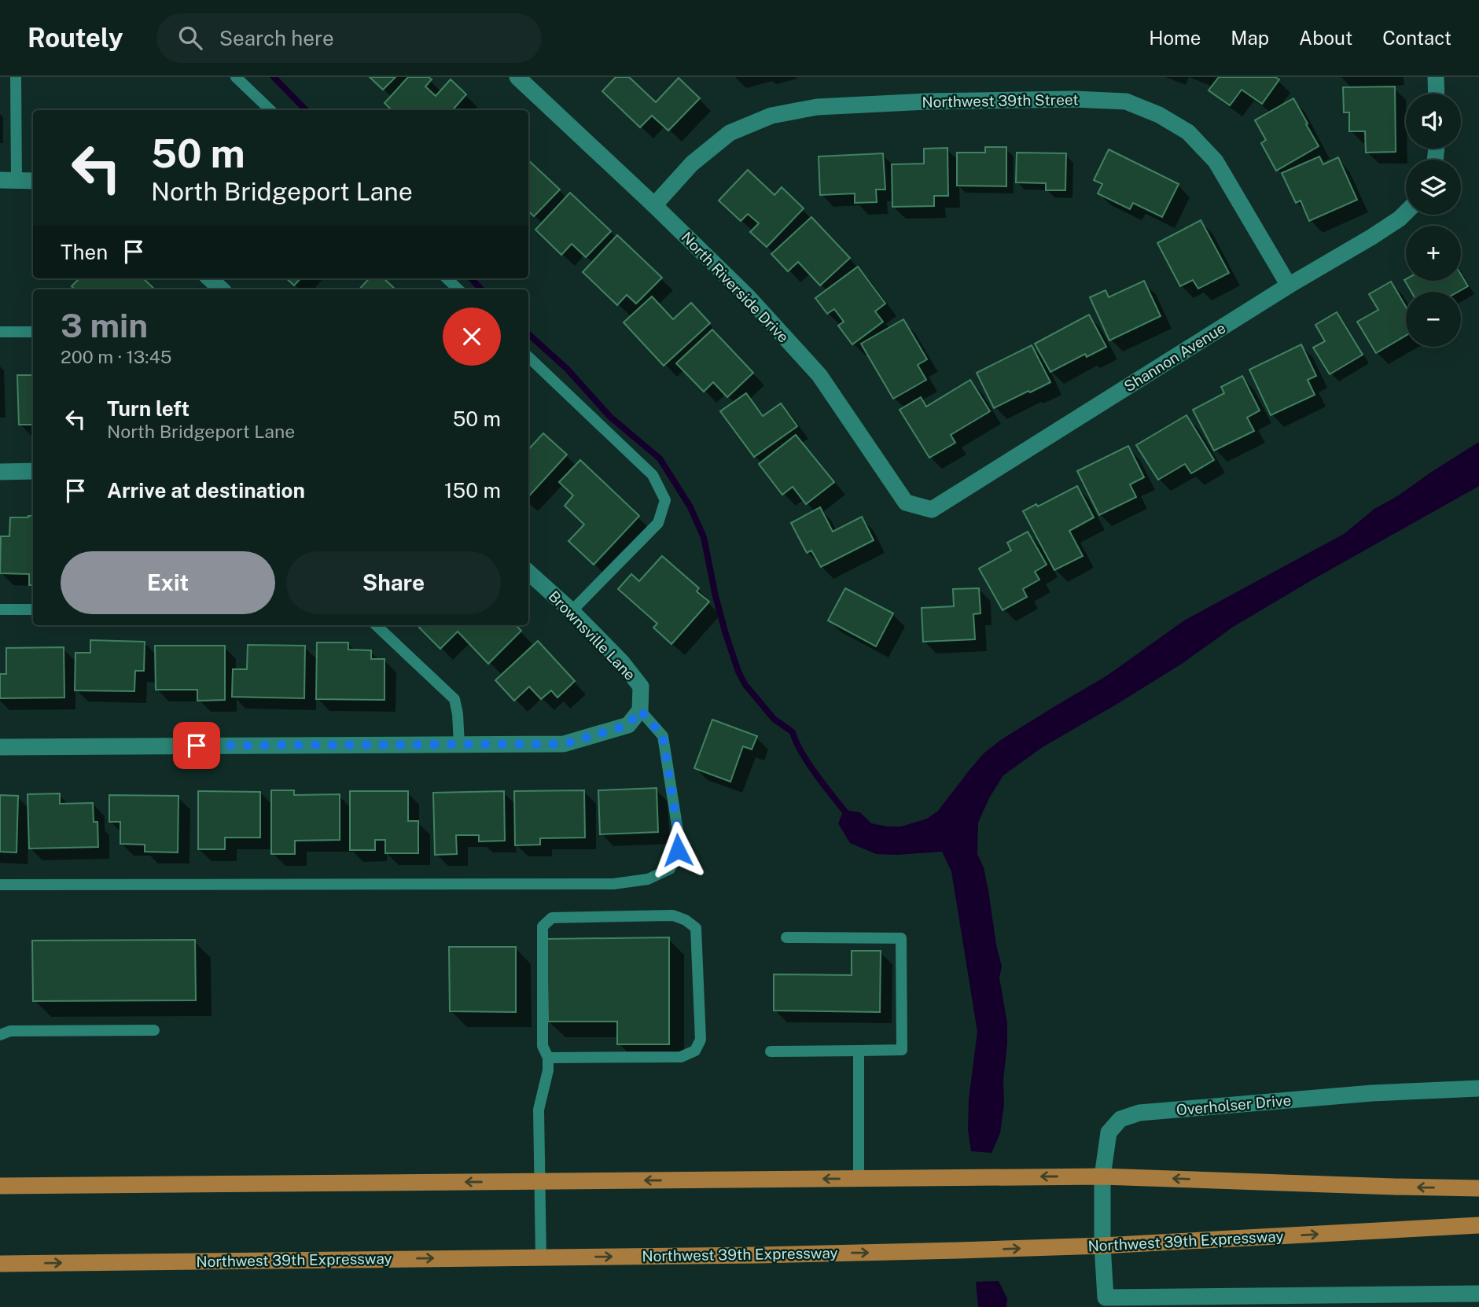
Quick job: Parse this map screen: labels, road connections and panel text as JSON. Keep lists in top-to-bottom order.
{
  "streets": {
    "highway": ["Northwest 39th Expressway"],
    "street": [
      "Northwest 39th Street",
      "North Riverside Drive",
      "Shannon Avenue",
      "Brownsville Lane",
      "Overholser Drive"
    ]
  },
  "crossings": [
    ["Northwest 39th Street", "North Riverside Drive"],
    ["Northwest 39th Street", "Shannon Avenue"],
    ["North Riverside Drive", "Shannon Avenue"],
    ["Overholser Drive", "Northwest 39th Expressway"]
  ],
  "page": {
    "header": "Routely",
    "search": "Search here",
    "nav": [
      "Home",
      "Map",
      "About",
      "Contact"
    ],
    "map_buttons": ["+", "−"],
    "turn": ["50 m", "North Bridgeport Lane"],
    "then": "Then",
    "heading": ["3 min", "200 m · 13:45"],
    "list": [
      {
        "name": "Turn left",
        "note": "North Bridgeport Lane",
        "value": "50 m"
      },
      {
        "name": "Arrive at destination",
        "value": "150 m"
      }
    ],
    "buttons": ["Exit", "Share"]
  }
}
